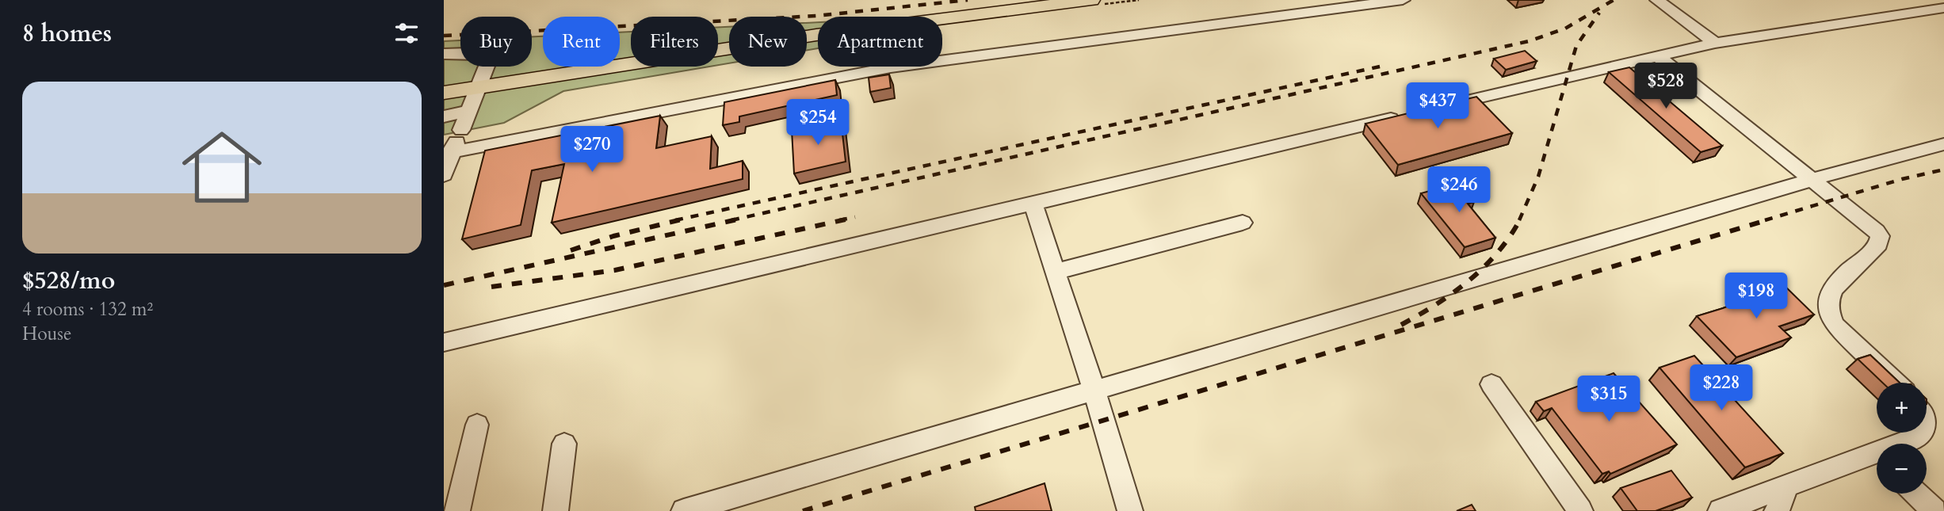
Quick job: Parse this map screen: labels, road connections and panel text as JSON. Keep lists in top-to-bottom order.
{
  "page": {
    "heading": "8 homes",
    "chip": [
      "Buy",
      "Rent",
      "Filters",
      "New",
      "Apartment"
    ],
    "price": [
      "$528",
      "$437",
      "$254",
      "$270",
      "$246",
      "$198",
      "$228",
      "$315"
    ],
    "list": [
      {
        "name": "$528/mo",
        "note": "4 rooms · 132 m² · House"
      }
    ],
    "map_buttons": ["+", "−"]
  }
}
